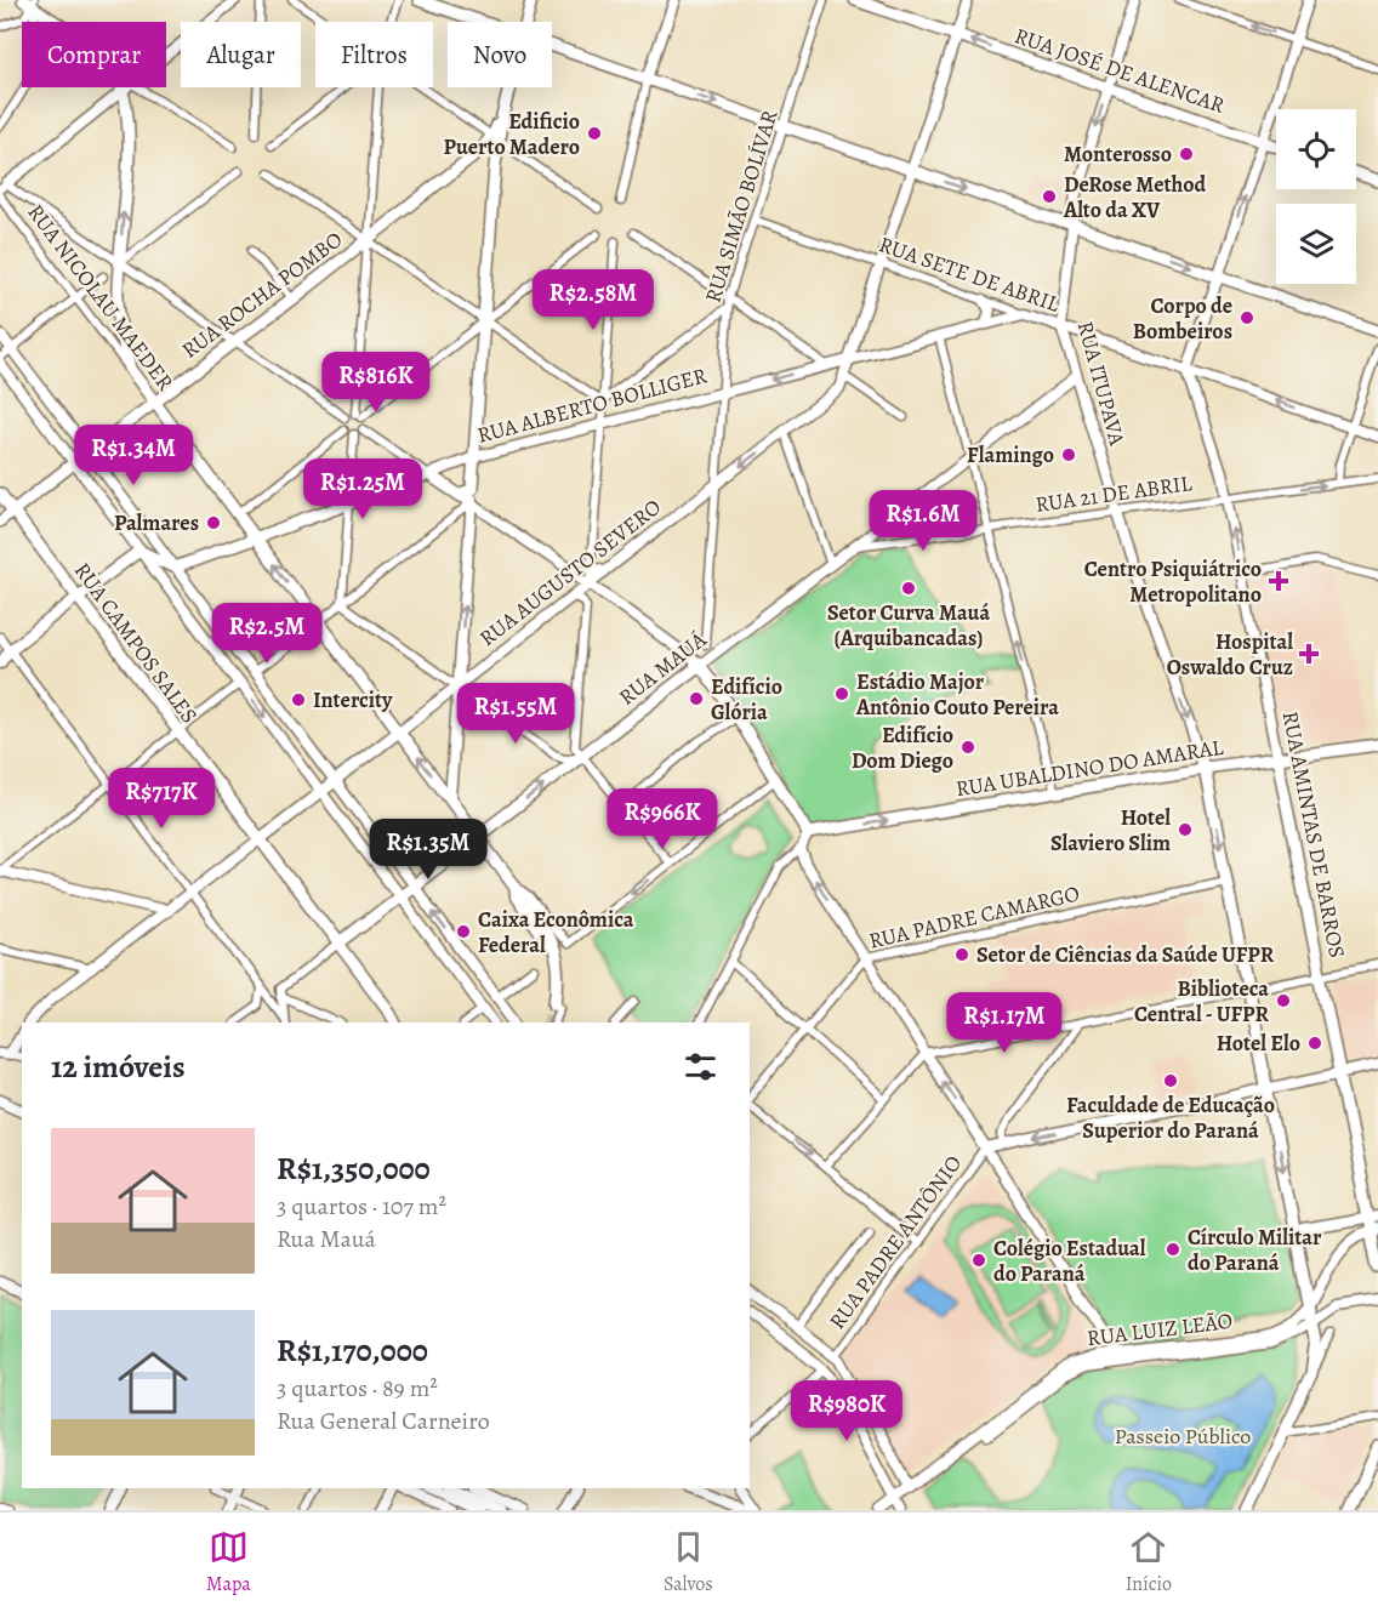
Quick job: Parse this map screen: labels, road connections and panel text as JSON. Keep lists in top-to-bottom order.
{
  "streets": {
    "main road": [
      "RUA JOSÉ DE ALENCAR",
      "RUA SETE DE ABRIL",
      "RUA ROCHA POMBO",
      "RUA NICOLAU MAEDER",
      "RUA ITUPAVA",
      "RUA ALBERTO BOLLIGER",
      "RUA AUGUSTO SEVERO",
      "RUA CAMPOS SALES",
      "RUA MAUÁ",
      "RUA UBALDINO DO AMARAL",
      "RUA AMINTAS DE BARROS",
      "RUA LUIZ LEÃO"
    ],
    "street": [
      "RUA SIMÃO BOLÍVAR",
      "RUA 21 DE ABRIL",
      "RUA PADRE CAMARGO",
      "RUA PADRE ANTÔNIO"
    ]
  },
  "crossings": [
    ["RUA JOSÉ DE ALENCAR", "RUA ITUPAVA"],
    ["RUA JOSÉ DE ALENCAR", "RUA AUGUSTO SEVERO"],
    ["RUA SIMÃO BOLÍVAR", "RUA SETE DE ABRIL"],
    ["RUA SIMÃO BOLÍVAR", "RUA ALBERTO BOLLIGER"],
    ["RUA SIMÃO BOLÍVAR", "RUA AUGUSTO SEVERO"],
    ["RUA SETE DE ABRIL", "RUA ITUPAVA"],
    ["RUA SETE DE ABRIL", "RUA ALBERTO BOLLIGER"],
    ["RUA SETE DE ABRIL", "RUA AUGUSTO SEVERO"],
    ["RUA SETE DE ABRIL", "RUA AMINTAS DE BARROS"],
    ["RUA ROCHA POMBO", "RUA NICOLAU MAEDER"],
    ["RUA ROCHA POMBO", "RUA CAMPOS SALES"],
    ["RUA NICOLAU MAEDER", "RUA ALBERTO BOLLIGER"],
    ["RUA NICOLAU MAEDER", "RUA AUGUSTO SEVERO"],
    ["RUA NICOLAU MAEDER", "RUA MAUÁ"],
    ["RUA ITUPAVA", "RUA 21 DE ABRIL"],
    ["RUA ITUPAVA", "RUA MAUÁ"],
    ["RUA ITUPAVA", "RUA UBALDINO DO AMARAL"],
    ["RUA ALBERTO BOLLIGER", "RUA AUGUSTO SEVERO"],
    ["RUA 21 DE ABRIL", "RUA MAUÁ"],
    ["RUA 21 DE ABRIL", "RUA AMINTAS DE BARROS"],
    ["RUA AUGUSTO SEVERO", "RUA CAMPOS SALES"],
    ["RUA CAMPOS SALES", "RUA MAUÁ"],
    ["RUA UBALDINO DO AMARAL", "RUA AMINTAS DE BARROS"],
    ["RUA AMINTAS DE BARROS", "RUA LUIZ LEÃO"]
  ],
  "one_way": ["RUA JOSÉ DE ALENCAR", "RUA ITUPAVA", "RUA UBALDINO DO AMARAL"],
  "parks": ["Passeio Público"],
  "places": {
    "other": [
      "Edificio Puerto Madero",
      "Monterosso",
      "DeRose Method Alto da XV",
      "Corpo de Bombeiros",
      "Flamingo",
      "Palmares",
      "Setor Curva Mauá (Arquibancadas)",
      "Estádio Major Antônio Couto Pereira",
      "Edifício Glória",
      "Intercity",
      "Edifício Dom Diego",
      "Hotel Slaviero Slim",
      "Caixa Econômica Federal",
      "Setor de Ciências da Saúde UFPR",
      "Biblioteca Central - UFPR",
      "Hotel Elo",
      "Faculdade de Educação Superior do Paraná",
      "Círculo Militar do Paraná",
      "Colégio Estadual do Paraná"
    ],
    "health": ["Centro Psiquiátrico Metropolitano", "Hospital Oswaldo Cruz"]
  },
  "page": {
    "chip": [
      "Comprar",
      "Alugar",
      "Filtros",
      "Novo"
    ],
    "price": [
      "R$2.58M",
      "R$816K",
      "R$1.34M",
      "R$1.25M",
      "R$1.6M",
      "R$2.5M",
      "R$1.55M",
      "R$717K",
      "R$966K",
      "R$1.35M",
      "R$1.17M",
      "R$980K"
    ],
    "heading": "12 imóveis",
    "list": [
      {
        "name": "R$1,350,000",
        "note": "3 quartos · 107 m² · Rua Mauá"
      },
      {
        "name": "R$1,170,000",
        "note": "3 quartos · 89 m² · Rua General Carneiro"
      }
    ],
    "tabs": ["Mapa", "Salvos", "Início"]
  }
}
